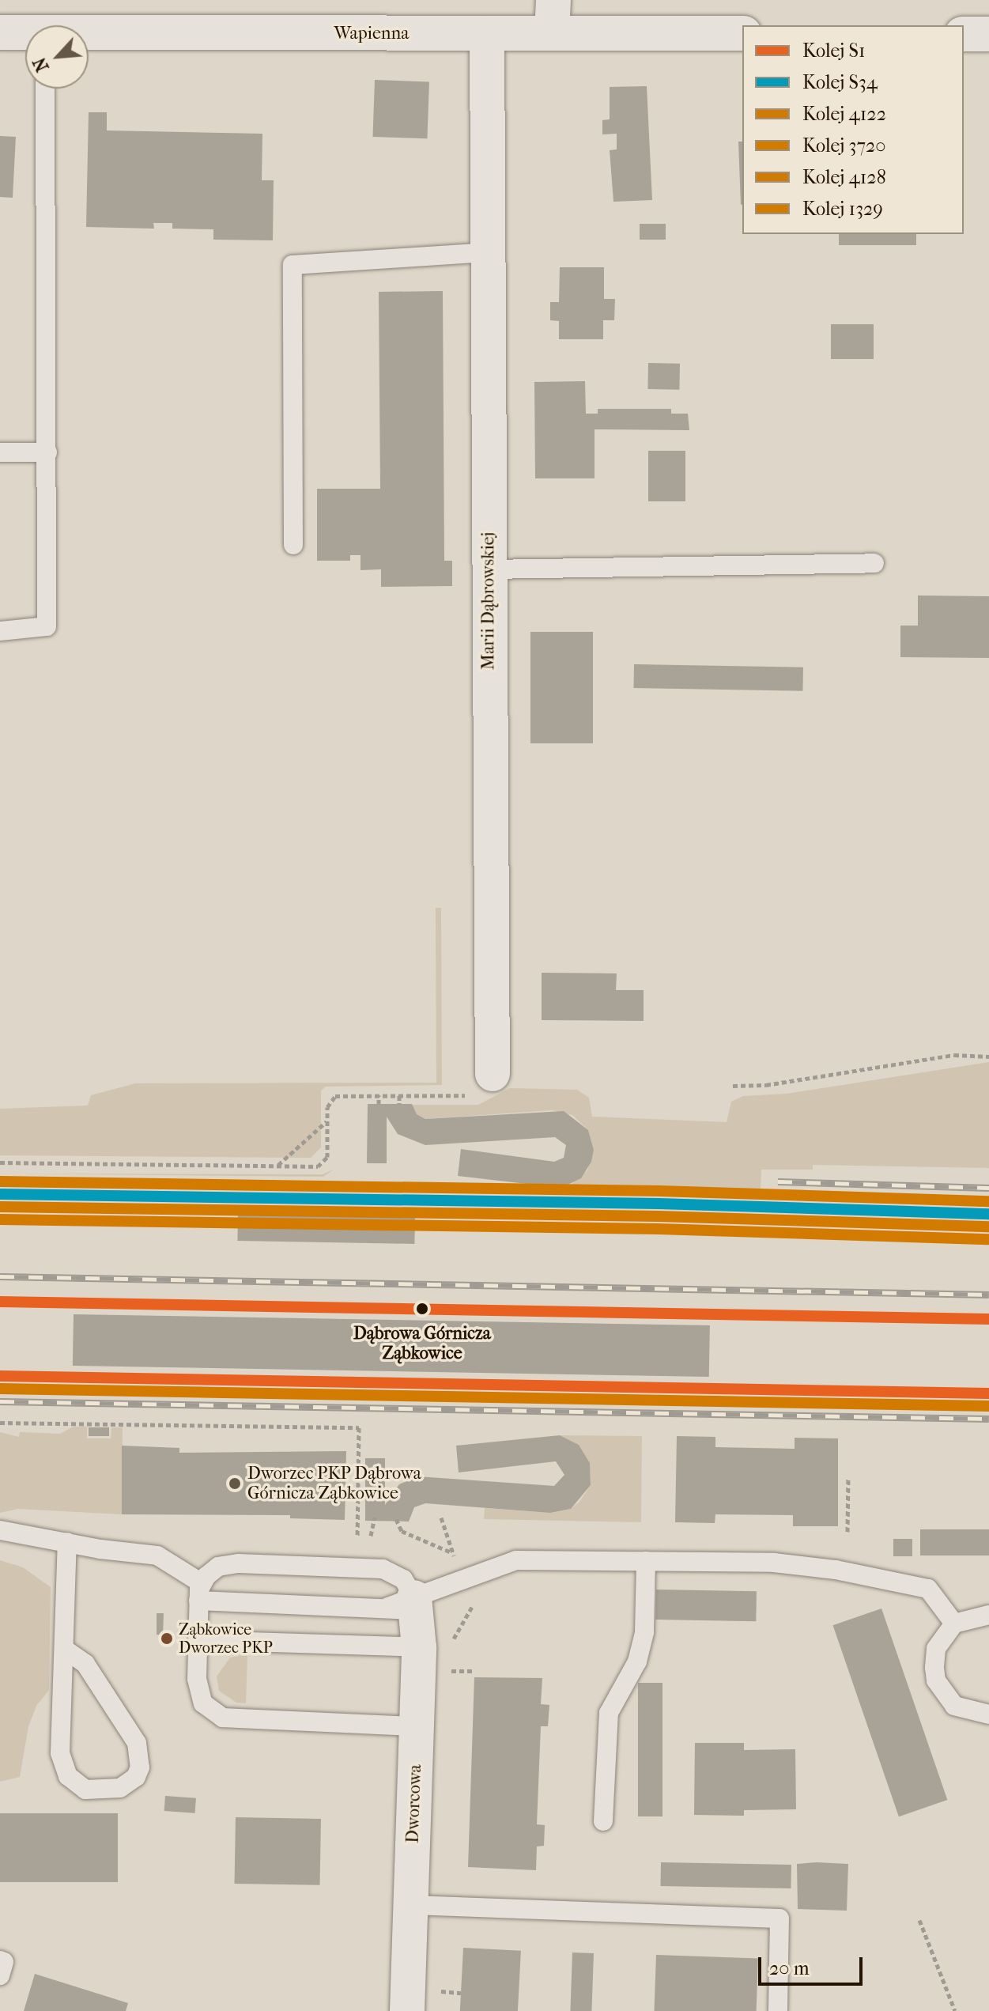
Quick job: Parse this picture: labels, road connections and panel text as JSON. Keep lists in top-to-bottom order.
{
  "streets": {
    "street": ["Wapienna", "Marii Dąbrowskiej", "Dworcowa"]
  },
  "crossings": [
    ["Wapienna", "Marii Dąbrowskiej"]
  ],
  "places": ["Dąbrowa Górnicza Ząbkowice", "Dworzec PKP Dąbrowa Górnicza Ząbkowice", "Ząbkowice Dworzec PKP"],
  "lines": [
    "rail line 3720",
    "rail line S34",
    "rail line 4122",
    "rail line 4128",
    "rail line S1",
    "rail line 1329"
  ],
  "legend": [
    "Kolej S1",
    "Kolej S34",
    "Kolej 4122",
    "Kolej 3720",
    "Kolej 4128",
    "Kolej 1329"
  ],
  "scale_bar": "20 m",
  "north": "bottom left"
}
